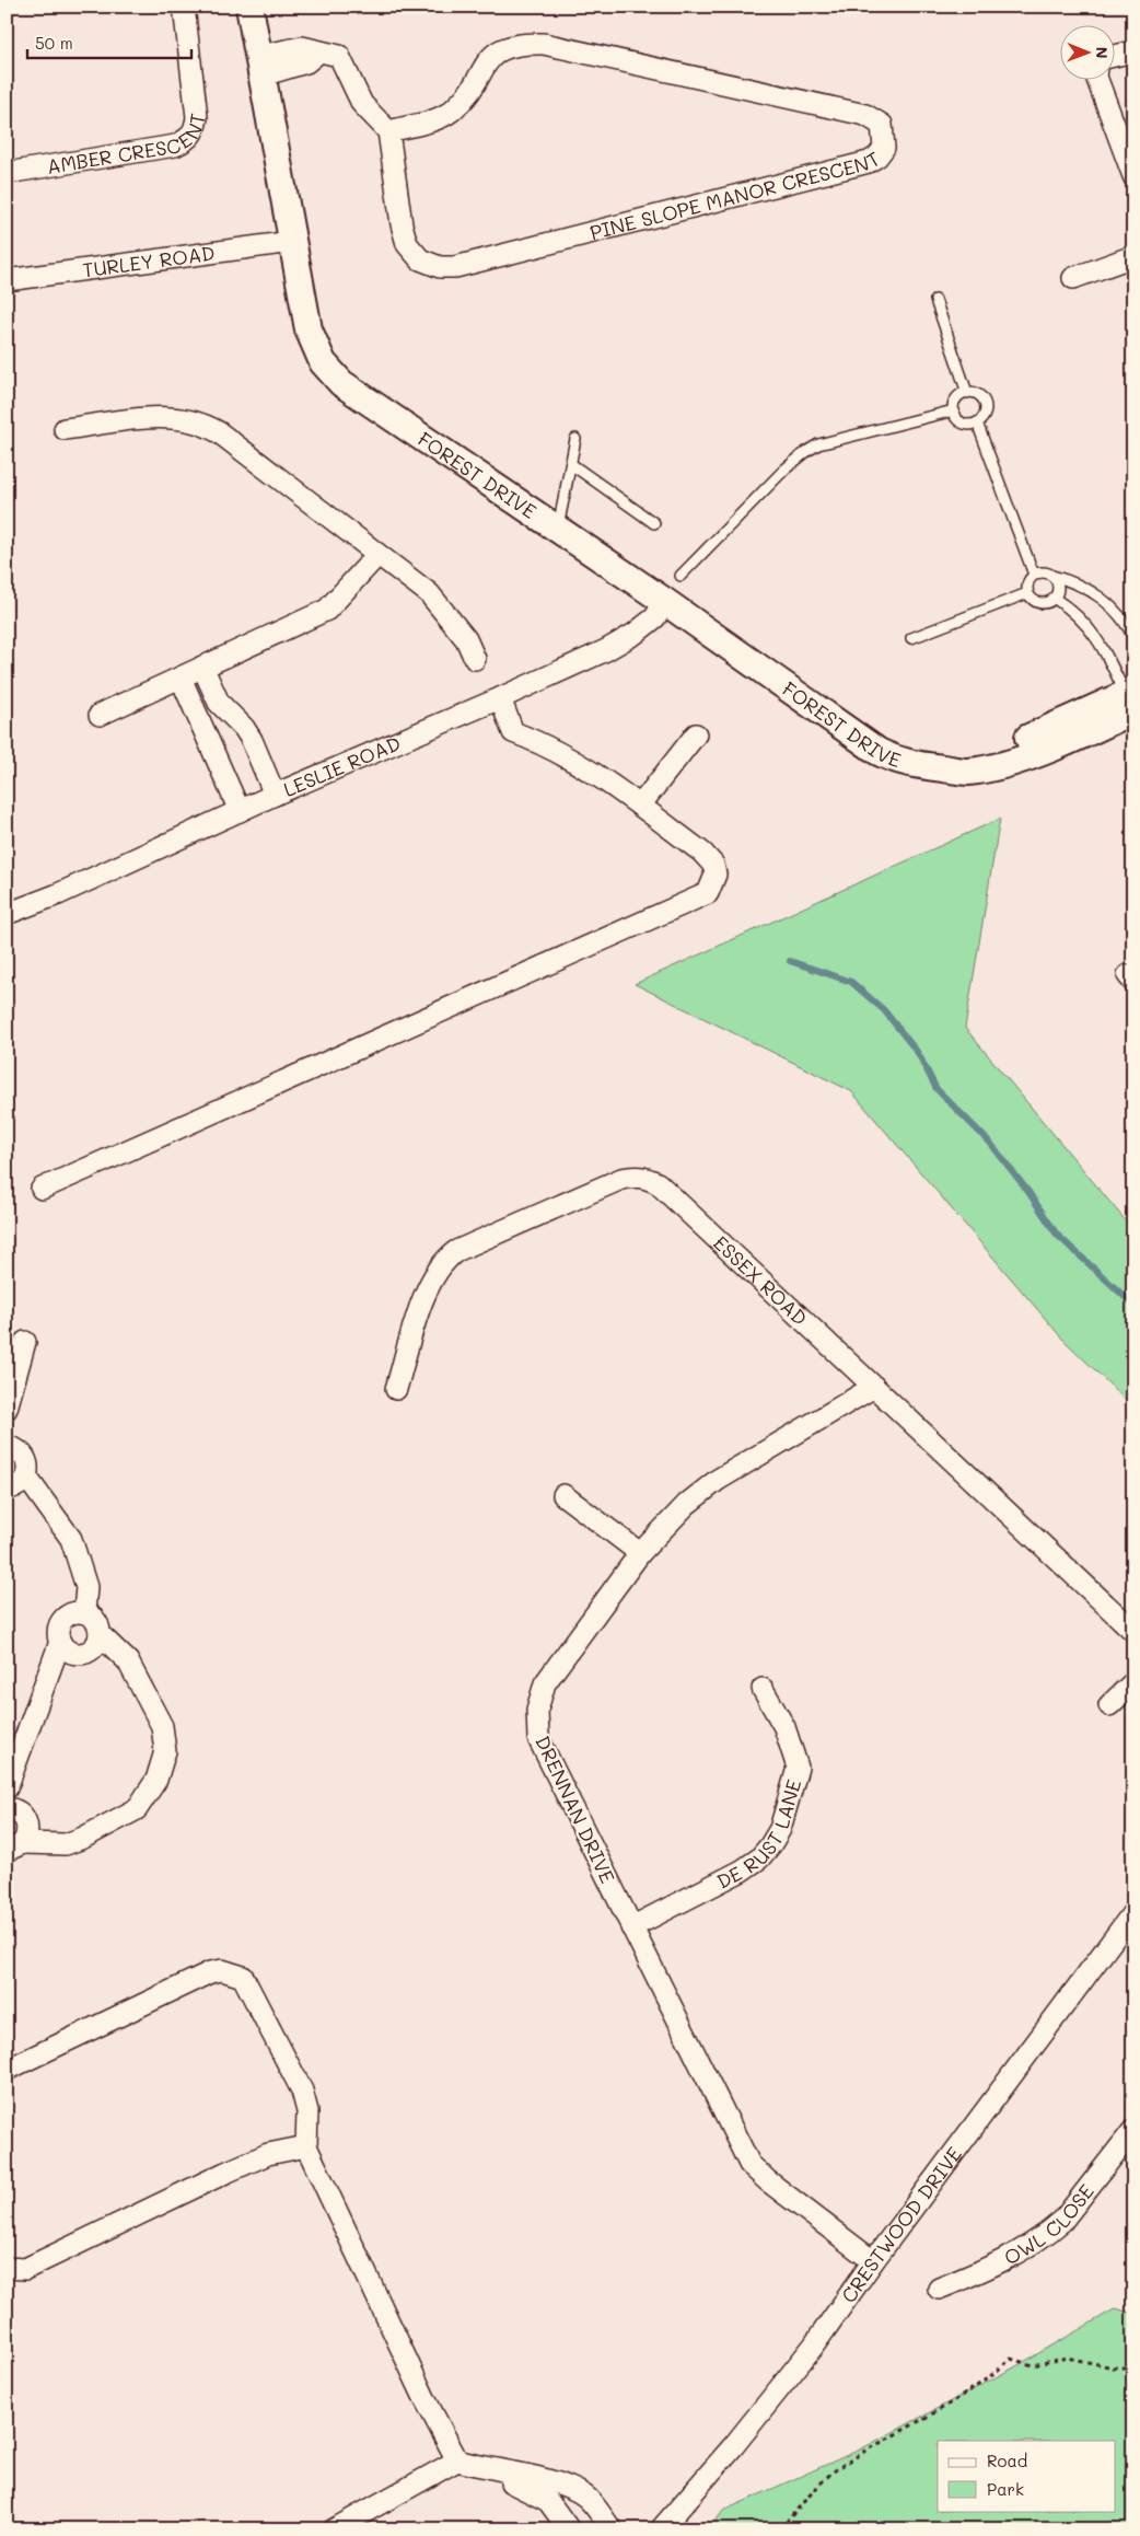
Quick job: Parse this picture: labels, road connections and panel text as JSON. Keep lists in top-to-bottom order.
{
  "streets": {
    "street": [
      "AMBER CRESCENT",
      "PINE SLOPE MANOR CRESCENT",
      "TURLEY ROAD",
      "FOREST DRIVE",
      "LESLIE ROAD",
      "ESSEX ROAD",
      "DRENNAN DRIVE",
      "DE RUST LANE",
      "OWL CLOSE",
      "CRESTWOOD DRIVE"
    ]
  },
  "crossings": [
    ["TURLEY ROAD", "FOREST DRIVE"],
    ["FOREST DRIVE", "LESLIE ROAD"],
    ["ESSEX ROAD", "DRENNAN DRIVE"],
    ["DRENNAN DRIVE", "DE RUST LANE"],
    ["DRENNAN DRIVE", "CRESTWOOD DRIVE"]
  ],
  "legend": ["Road", "Park"],
  "scale_bar": "50 m",
  "north": "right"
}
